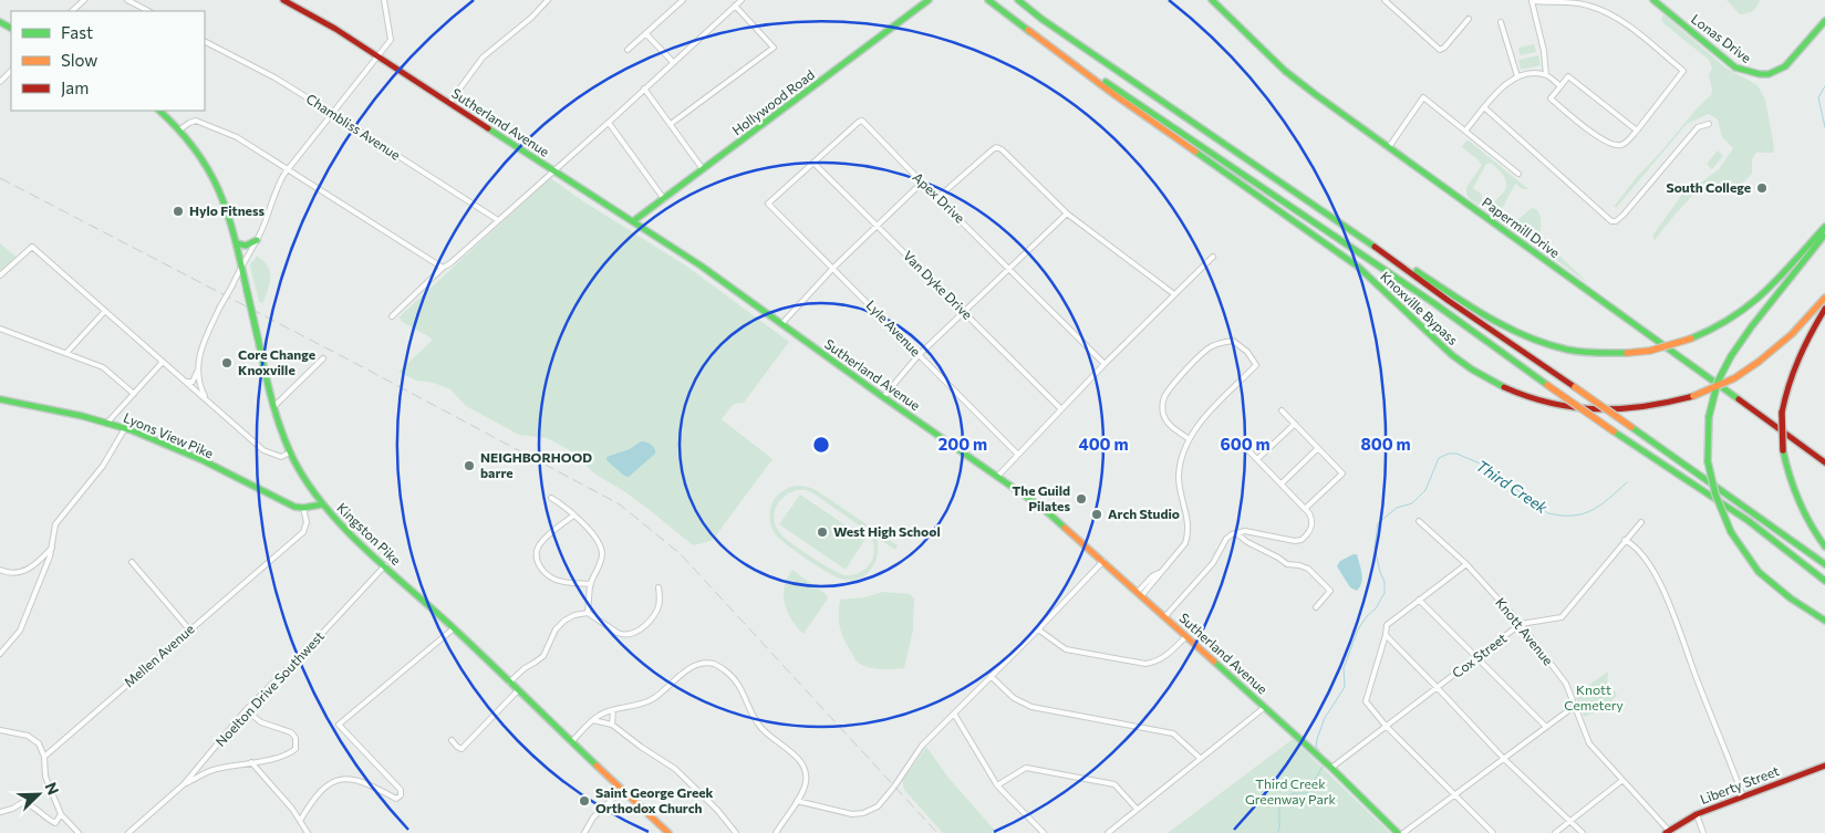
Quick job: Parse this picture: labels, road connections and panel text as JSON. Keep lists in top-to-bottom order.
{
  "streets": {
    "main road": [
      "Lonas Drive",
      "Hollywood Road",
      "Sutherland Avenue",
      "Papermill Drive",
      "Knoxville Bypass",
      "Lyons View Pike",
      "Kingston Pike",
      "Liberty Street"
    ],
    "street": [
      "Chambliss Avenue",
      "Apex Drive",
      "Van Dyke Drive",
      "Lyle Avenue",
      "Knott Avenue",
      "Mellen Avenue",
      "Cox Street",
      "Noelton Drive Southwest"
    ]
  },
  "crossings": [
    ["Hollywood Road", "Sutherland Avenue"],
    ["Sutherland Avenue", "Cox Street"],
    ["Apex Drive", "Van Dyke Drive"],
    ["Apex Drive", "Lyle Avenue"],
    ["Lyons View Pike", "Mellen Avenue"],
    ["Kingston Pike", "Noelton Drive Southwest"],
    ["Knott Avenue", "Cox Street"],
    ["Knott Avenue", "Liberty Street"]
  ],
  "water": ["Third Creek"],
  "parks": ["Knott Cemetery", "Third Creek Greenway Park"],
  "places": [
    "South College",
    "Hylo Fitness",
    "Core Change Knoxville",
    "NEIGHBORHOOD barre",
    "The Guild Pilates",
    "Arch Studio",
    "West High School",
    "Saint George Greek Orthodox Church"
  ],
  "legend": ["Fast", "Slow", "Jam"],
  "north": "top right",
  "rings": [
    "200 m",
    "400 m",
    "600 m",
    "800 m"
  ]
}
